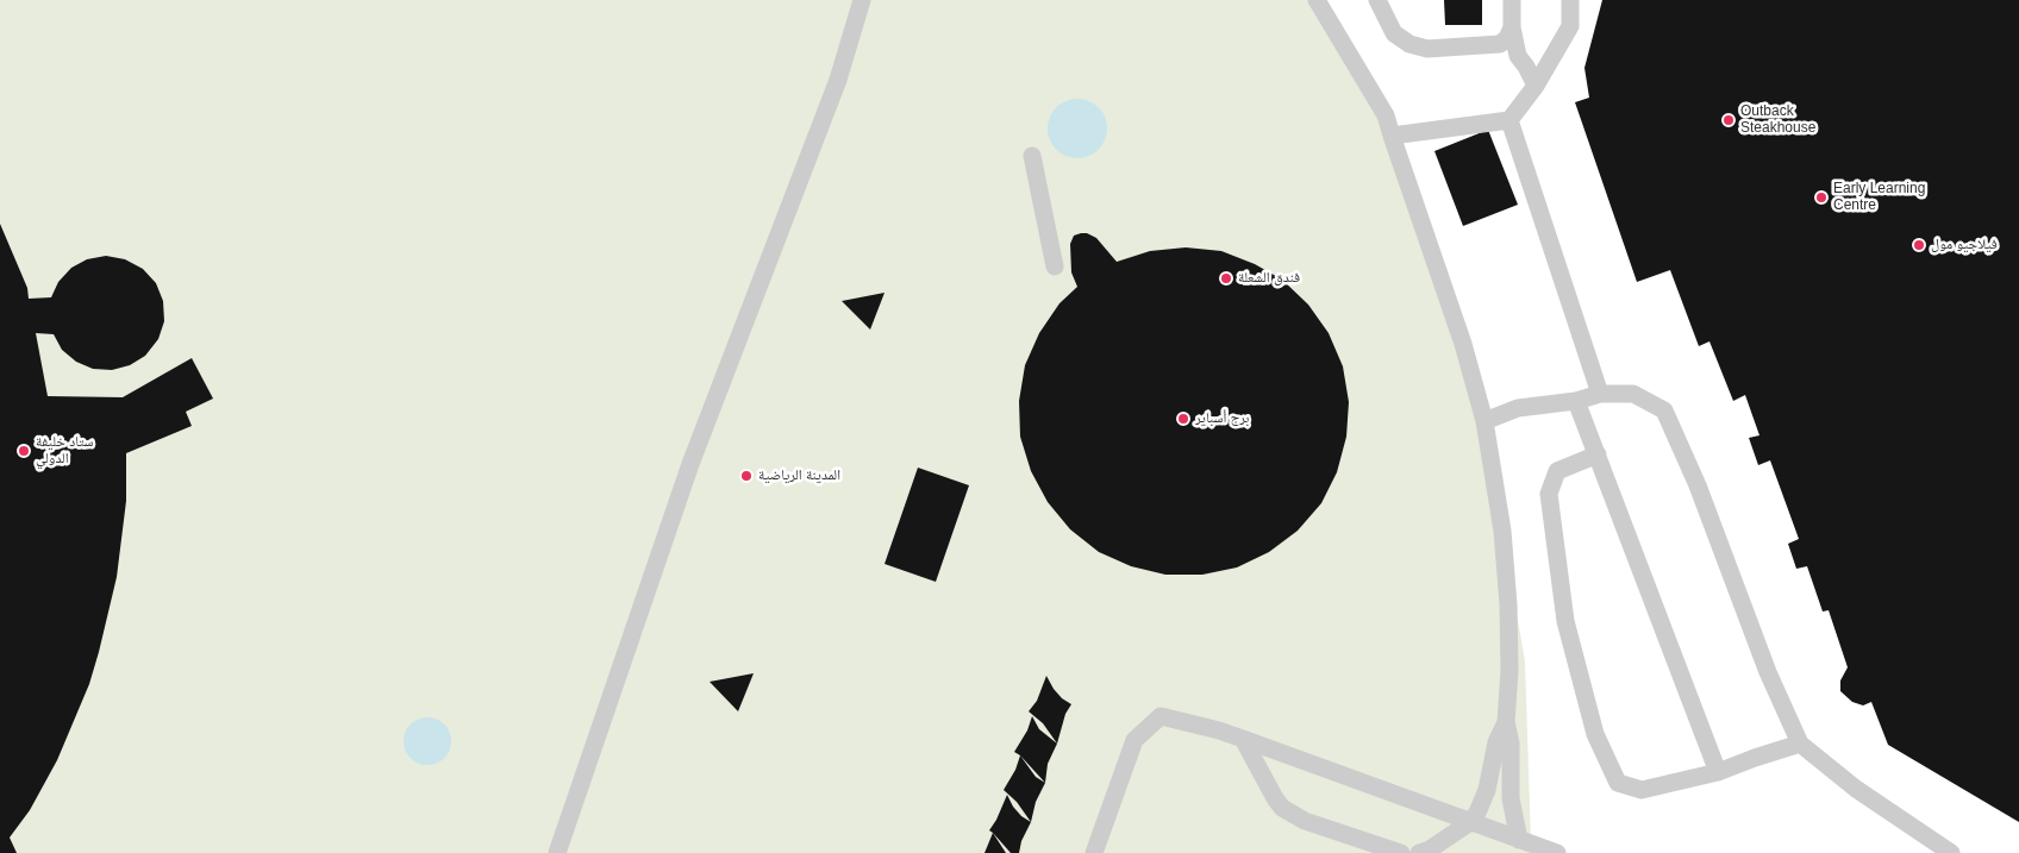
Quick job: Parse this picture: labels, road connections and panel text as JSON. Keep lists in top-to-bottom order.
{
  "places": [
    "Outback Steakhouse",
    "Early Learning Centre",
    "فيلاجيو مول",
    "فندق الشعلة",
    "برج أسباير",
    "ستاد خليفة الدولي",
    "المدينة الرياضية"
  ]
}
